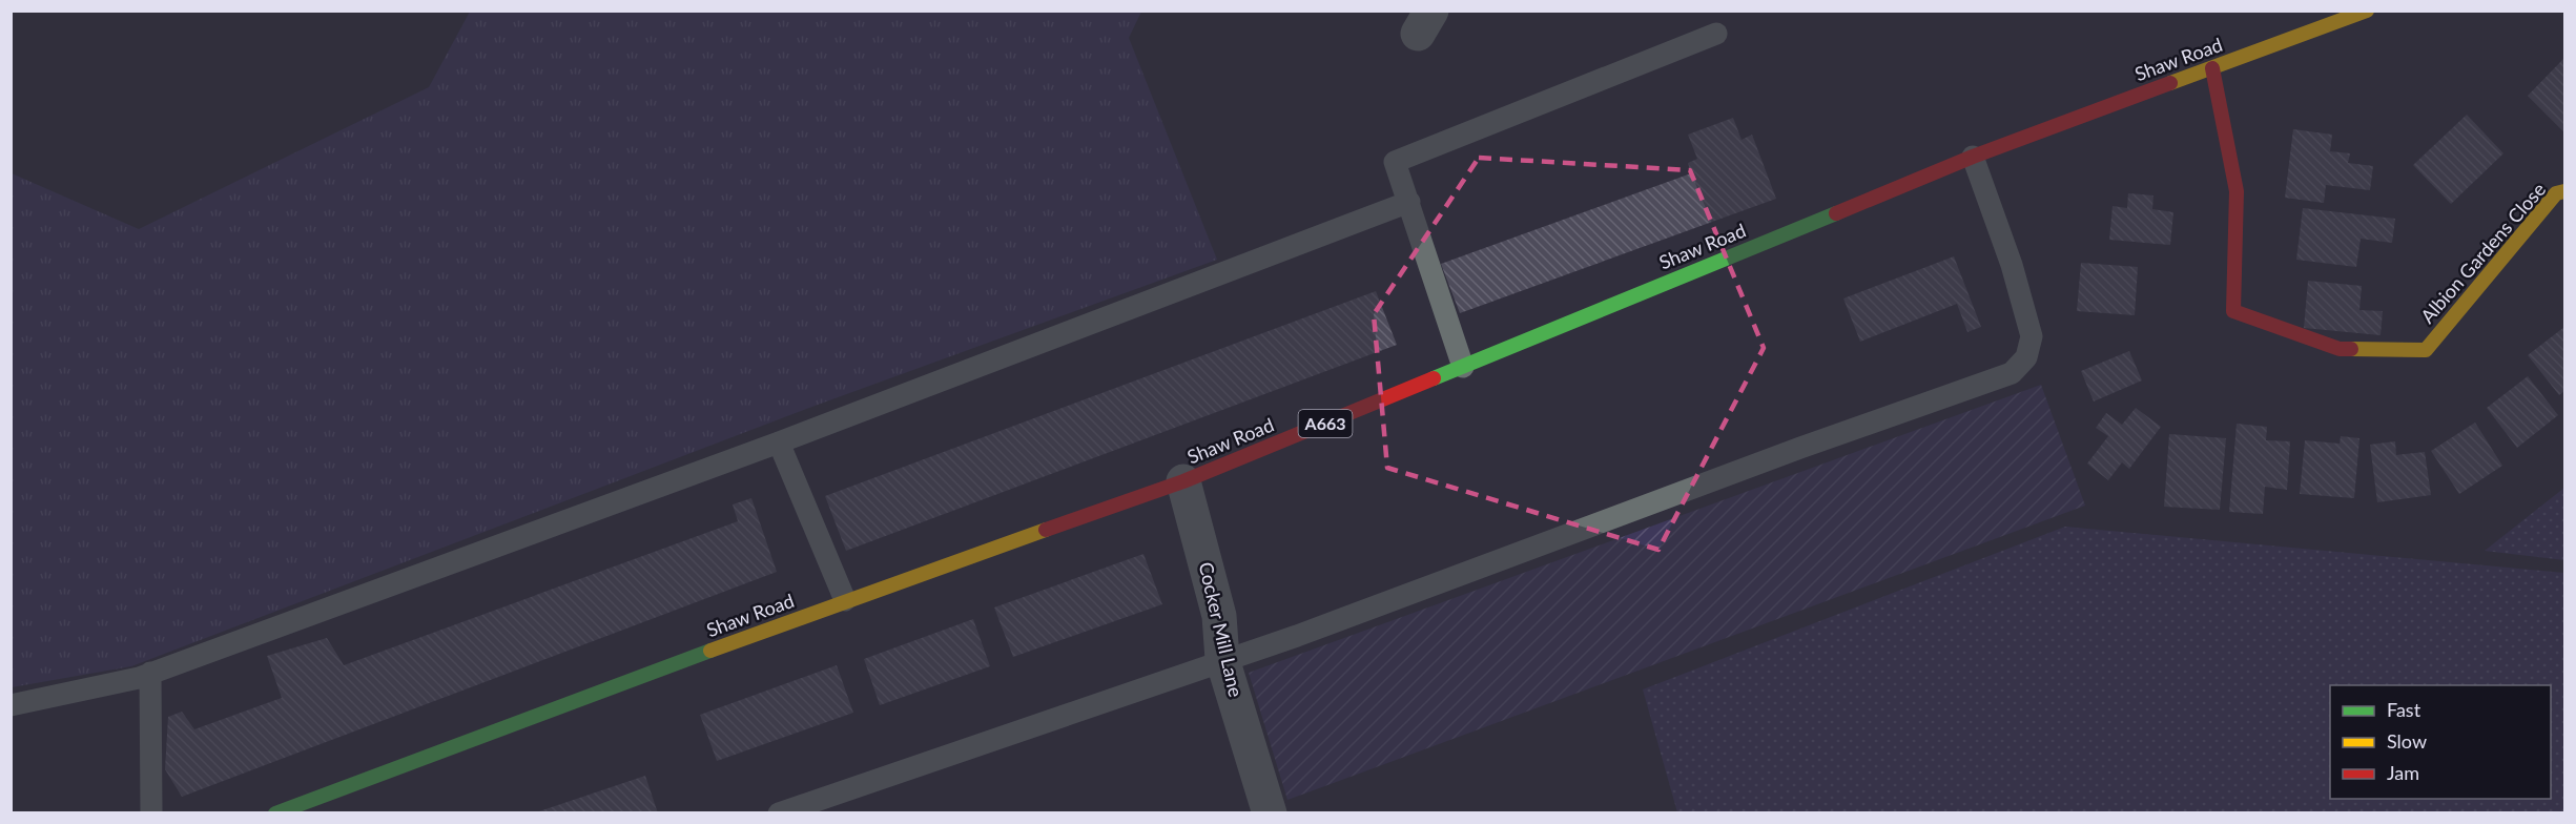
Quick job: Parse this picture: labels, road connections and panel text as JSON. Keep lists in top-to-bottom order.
{
  "streets": {
    "main road": ["Shaw Road", "Albion Gardens Close", "A663"],
    "street": ["Cocker Mill Lane"]
  },
  "crossings": [
    ["Shaw Road", "Albion Gardens Close"],
    ["Shaw Road", "Cocker Mill Lane"]
  ],
  "legend": ["Fast", "Slow", "Jam"]
}
